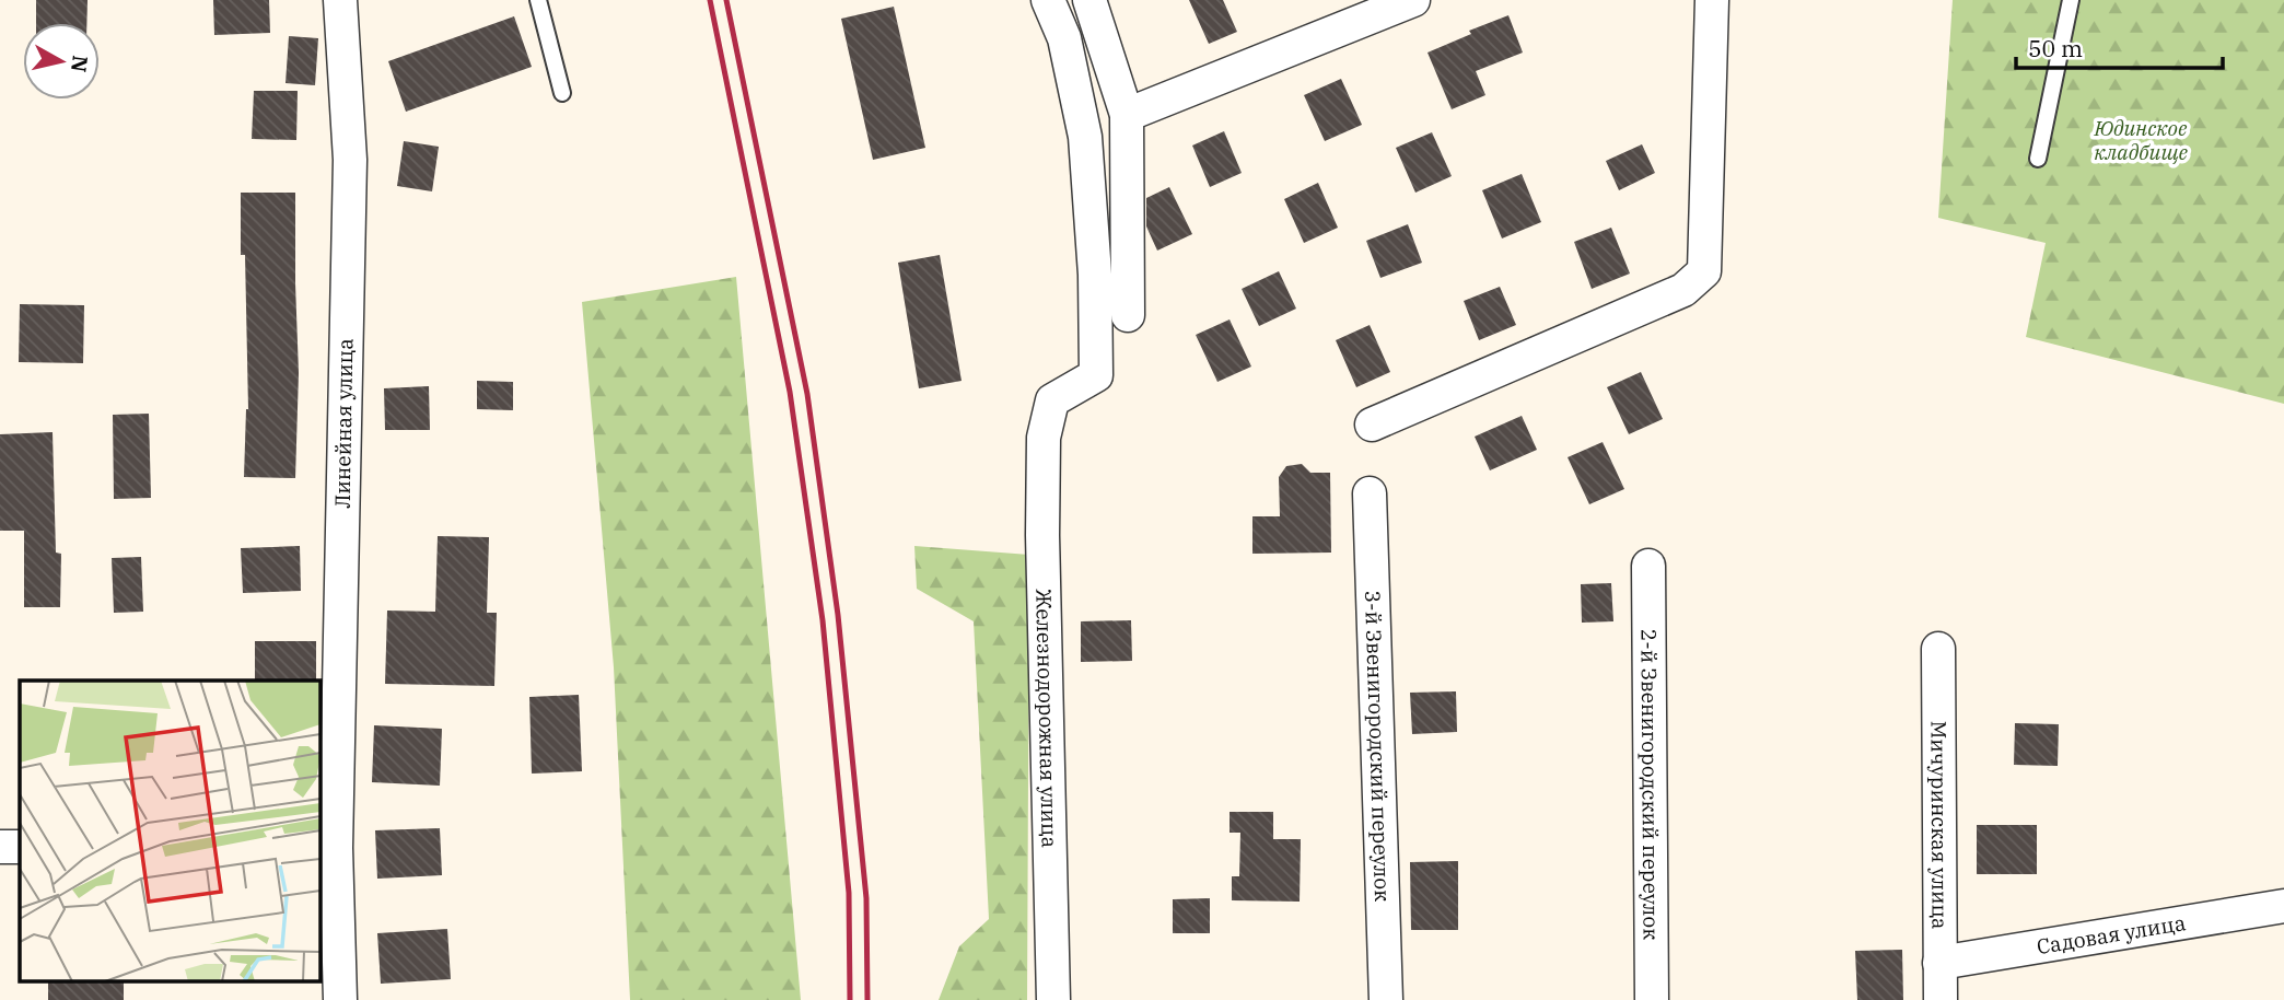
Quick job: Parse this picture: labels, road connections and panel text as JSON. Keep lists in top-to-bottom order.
{
  "streets": {
    "street": [
      "Линейная улица",
      "Железнодорожная улица",
      "3-й Звенигородский переулок",
      "2-й Звенигородский переулок",
      "Мичуринская улица",
      "Садовая улица"
    ]
  },
  "crossings": [
    ["Мичуринская улица", "Садовая улица"]
  ],
  "parks": ["Юдинское кладбище"],
  "scale_bar": "50 m",
  "north": "right"
}
